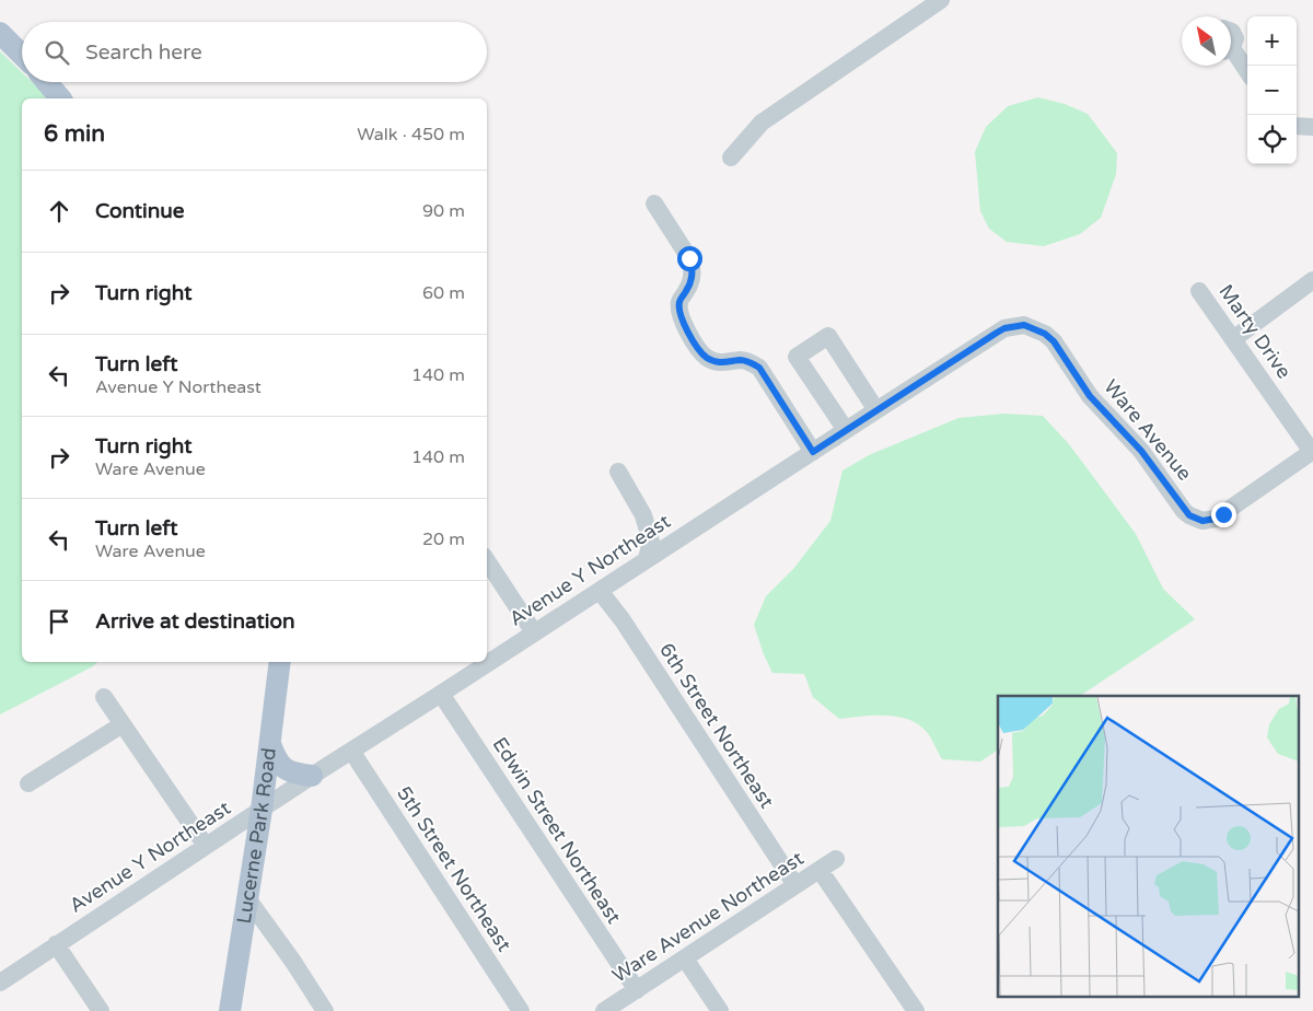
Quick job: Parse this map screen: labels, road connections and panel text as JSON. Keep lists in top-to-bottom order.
{
  "streets": {
    "main road": ["Lucerne Park Road"],
    "street": [
      "Marty Drive",
      "Ware Avenue",
      "Avenue Y Northeast",
      "6th Street Northeast",
      "Edwin Street Northeast",
      "5th Street Northeast",
      "Ware Avenue Northeast"
    ]
  },
  "crossings": [
    ["Marty Drive", "Ware Avenue"],
    ["Ware Avenue", "Avenue Y Northeast"],
    ["Avenue Y Northeast", "6th Street Northeast"],
    ["Avenue Y Northeast", "Edwin Street Northeast"],
    ["Avenue Y Northeast", "Lucerne Park Road"],
    ["Avenue Y Northeast", "5th Street Northeast"],
    ["6th Street Northeast", "Ware Avenue Northeast"],
    ["Edwin Street Northeast", "Ware Avenue Northeast"]
  ],
  "north": "top left",
  "page": {
    "map_buttons": ["+", "−"],
    "search": "Search here",
    "heading": ["6 min", "Walk · 450 m"],
    "list": [
      ["Continue", "90 m"],
      ["Turn right", "60 m"],
      ["Turn left", "Avenue Y Northeast", "140 m"],
      ["Turn right", "Ware Avenue", "140 m"],
      ["Turn left", "Ware Avenue", "20 m"],
      "Arrive at destination"
    ]
  }
}
